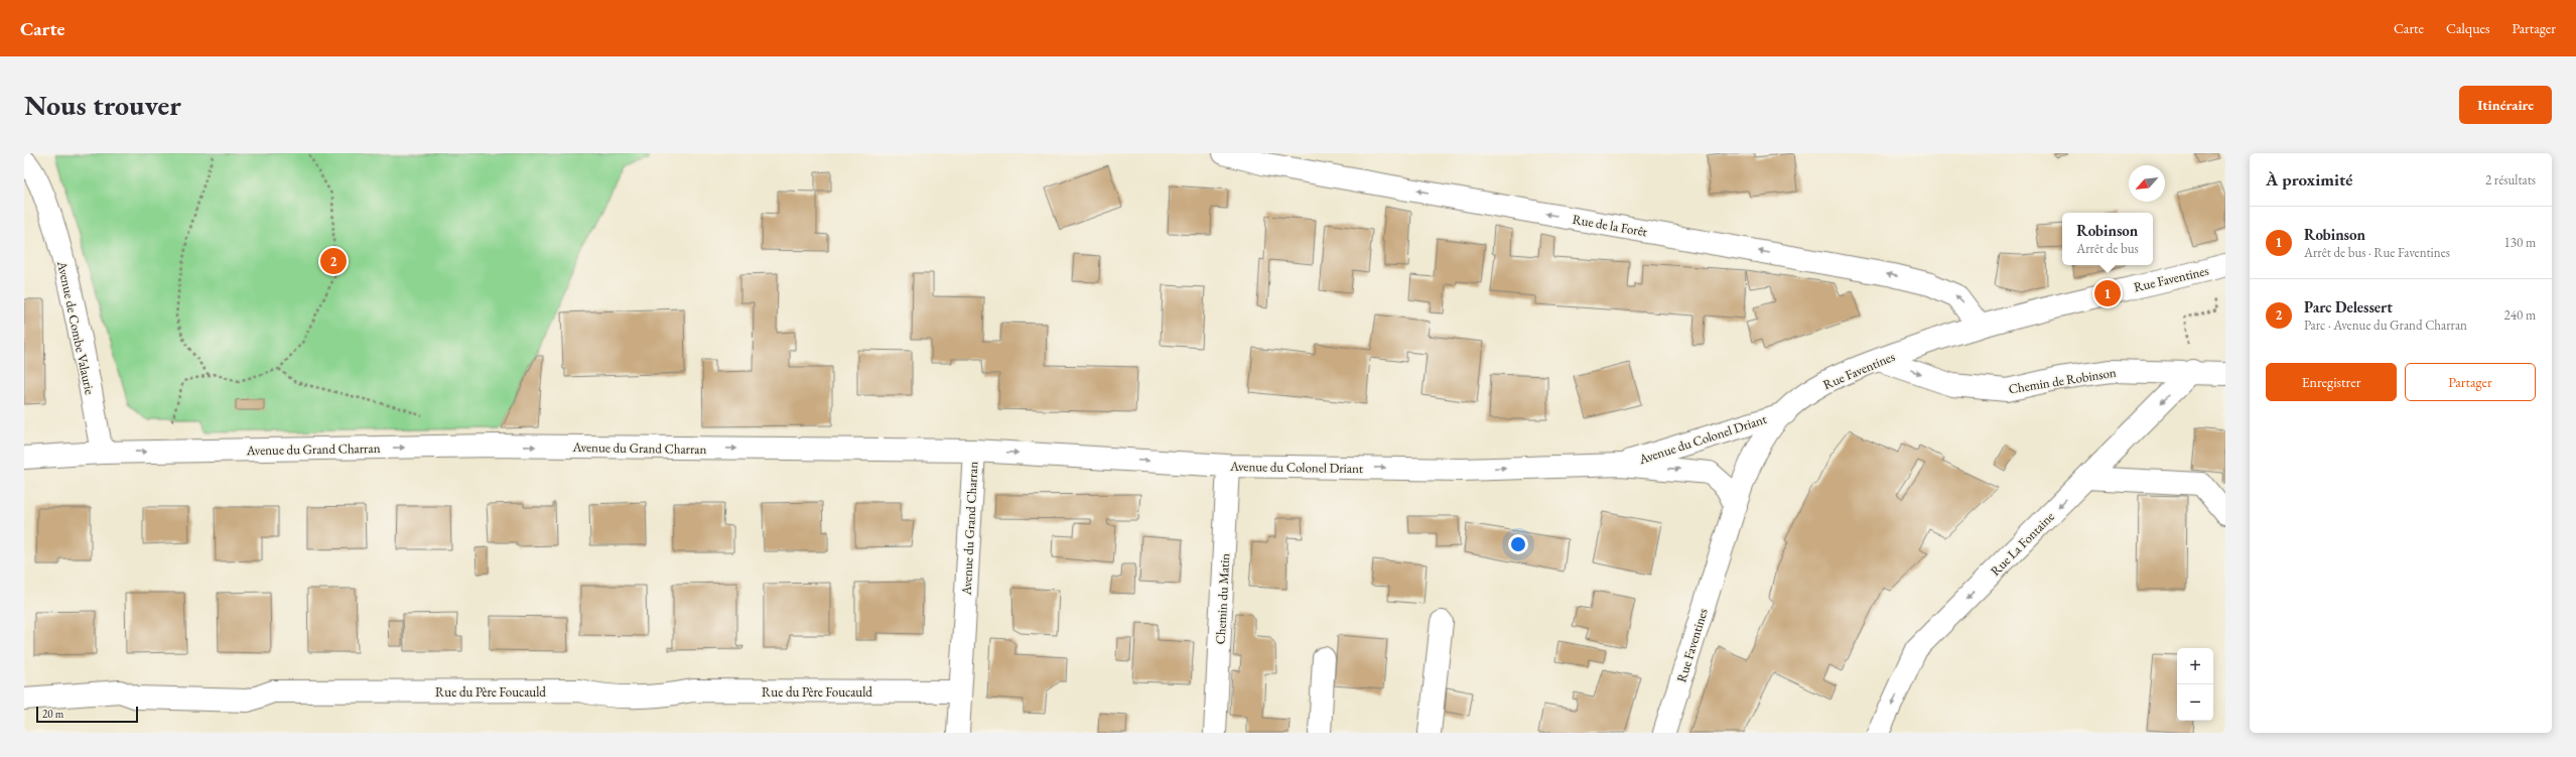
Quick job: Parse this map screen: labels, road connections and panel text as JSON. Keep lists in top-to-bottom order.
{
  "streets": {
    "street": [
      "Rue de la Forêt",
      "Rue Faventines",
      "Avenue de Combe Valaurie",
      "Chemin de Robinson",
      "Avenue du Colonel Driant",
      "Avenue du Grand Charran",
      "Rue La Fontaine",
      "Chemin du Matin",
      "Rue du Père Foucauld"
    ]
  },
  "crossings": [
    ["Rue de la Forêt", "Rue Faventines"],
    ["Rue Faventines", "Chemin de Robinson"],
    ["Rue Faventines", "Avenue du Colonel Driant"],
    ["Avenue de Combe Valaurie", "Avenue du Grand Charran"],
    ["Chemin de Robinson", "Rue La Fontaine"],
    ["Avenue du Colonel Driant", "Avenue du Grand Charran"],
    ["Avenue du Colonel Driant", "Chemin du Matin"],
    ["Avenue du Grand Charran", "Rue du Père Foucauld"]
  ],
  "one_way": [
    "Rue de la Forêt",
    "Avenue du Colonel Driant",
    "Avenue du Grand Charran",
    "Rue La Fontaine"
  ],
  "scale_bar": "20 m",
  "north": "bottom left",
  "page": {
    "header": "Carte",
    "nav": ["Carte", "Calques", "Partager"],
    "buttons": [
      "Itinéraire",
      ["Enregistrer", "Partager"]
    ],
    "title": "Nous trouver",
    "heading": ["À proximité", "2 résultats"],
    "list": [
      {
        "mark": "1",
        "name": "Robinson",
        "note": "Arrêt de bus · Rue Faventines",
        "value": "130 m"
      },
      {
        "mark": "2",
        "name": "Parc Delessert",
        "note": "Parc · Avenue du Grand Charran",
        "value": "240 m"
      }
    ],
    "popup": ["Robinson", "Arrêt de bus"],
    "pins": ["2", "1"],
    "map_buttons": ["+", "−"],
    "scale": "20 m"
  }
}
